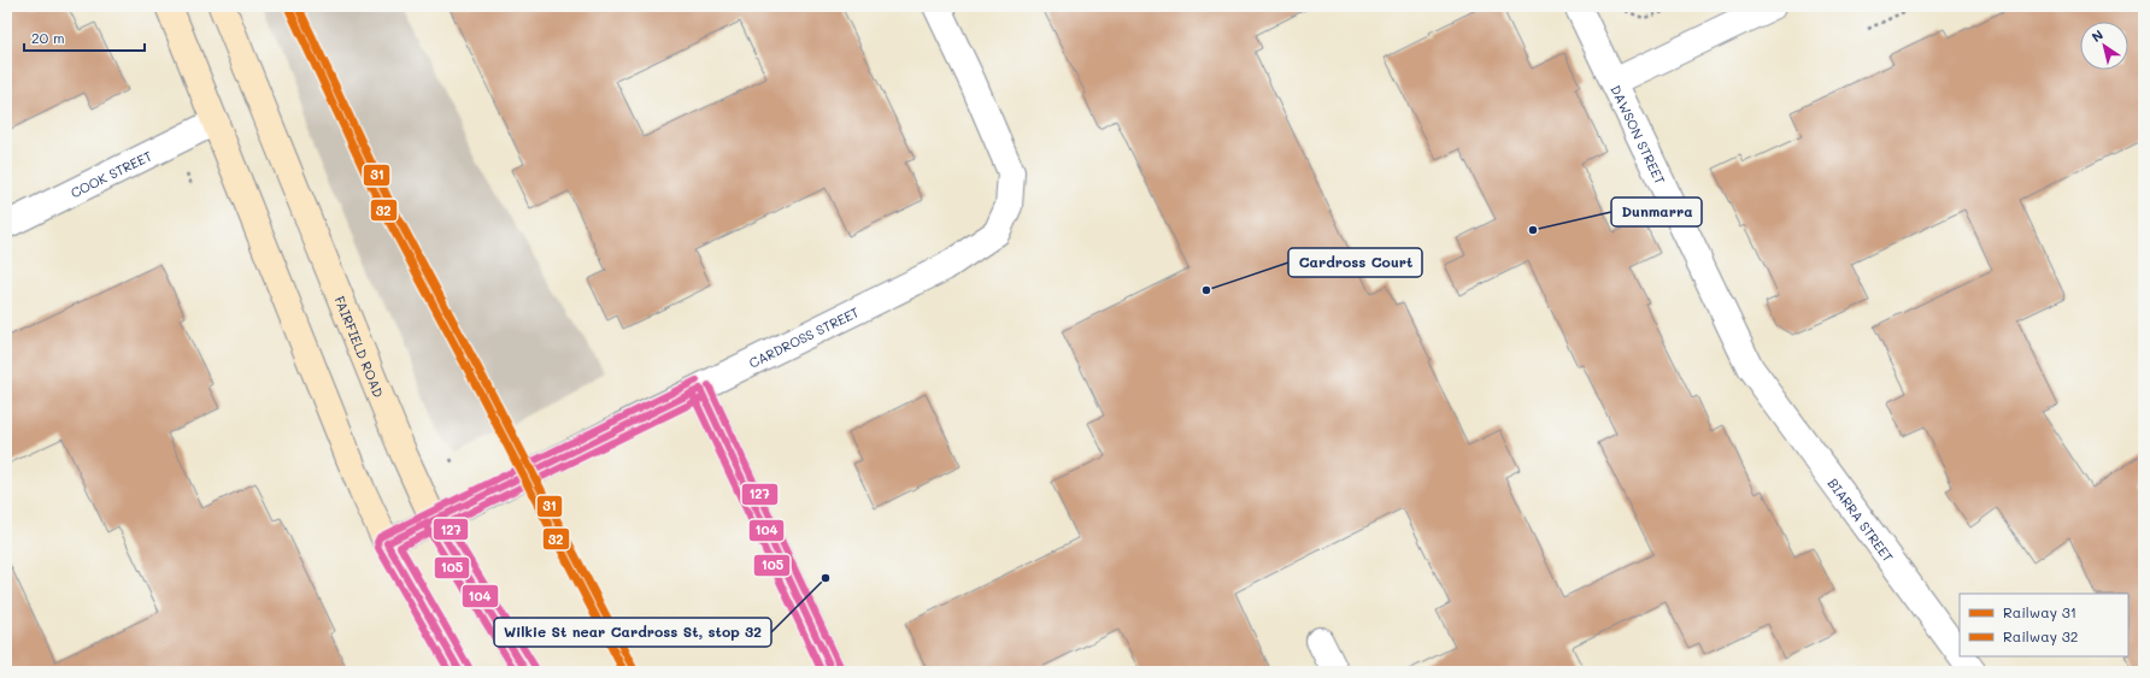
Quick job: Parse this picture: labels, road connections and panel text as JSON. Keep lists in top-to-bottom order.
{
  "streets": {
    "main road": ["FAIRFIELD ROAD"],
    "street": [
      "DAWSON STREET",
      "COOK STREET",
      "CARDROSS STREET",
      "BIARRA STREET"
    ]
  },
  "crossings": [
    ["DAWSON STREET", "BIARRA STREET"],
    ["CARDROSS STREET", "FAIRFIELD ROAD"]
  ],
  "places": ["Dunmarra", "Cardross Court", "Wilkie St near Cardross St, stop 32"],
  "lines": [
    "rail line 31",
    "rail line 32",
    "transit line 127",
    "transit line 104",
    "transit line 105"
  ],
  "legend": ["Railway 31", "Railway 32"],
  "scale_bar": "20 m",
  "north": "top left"
}
